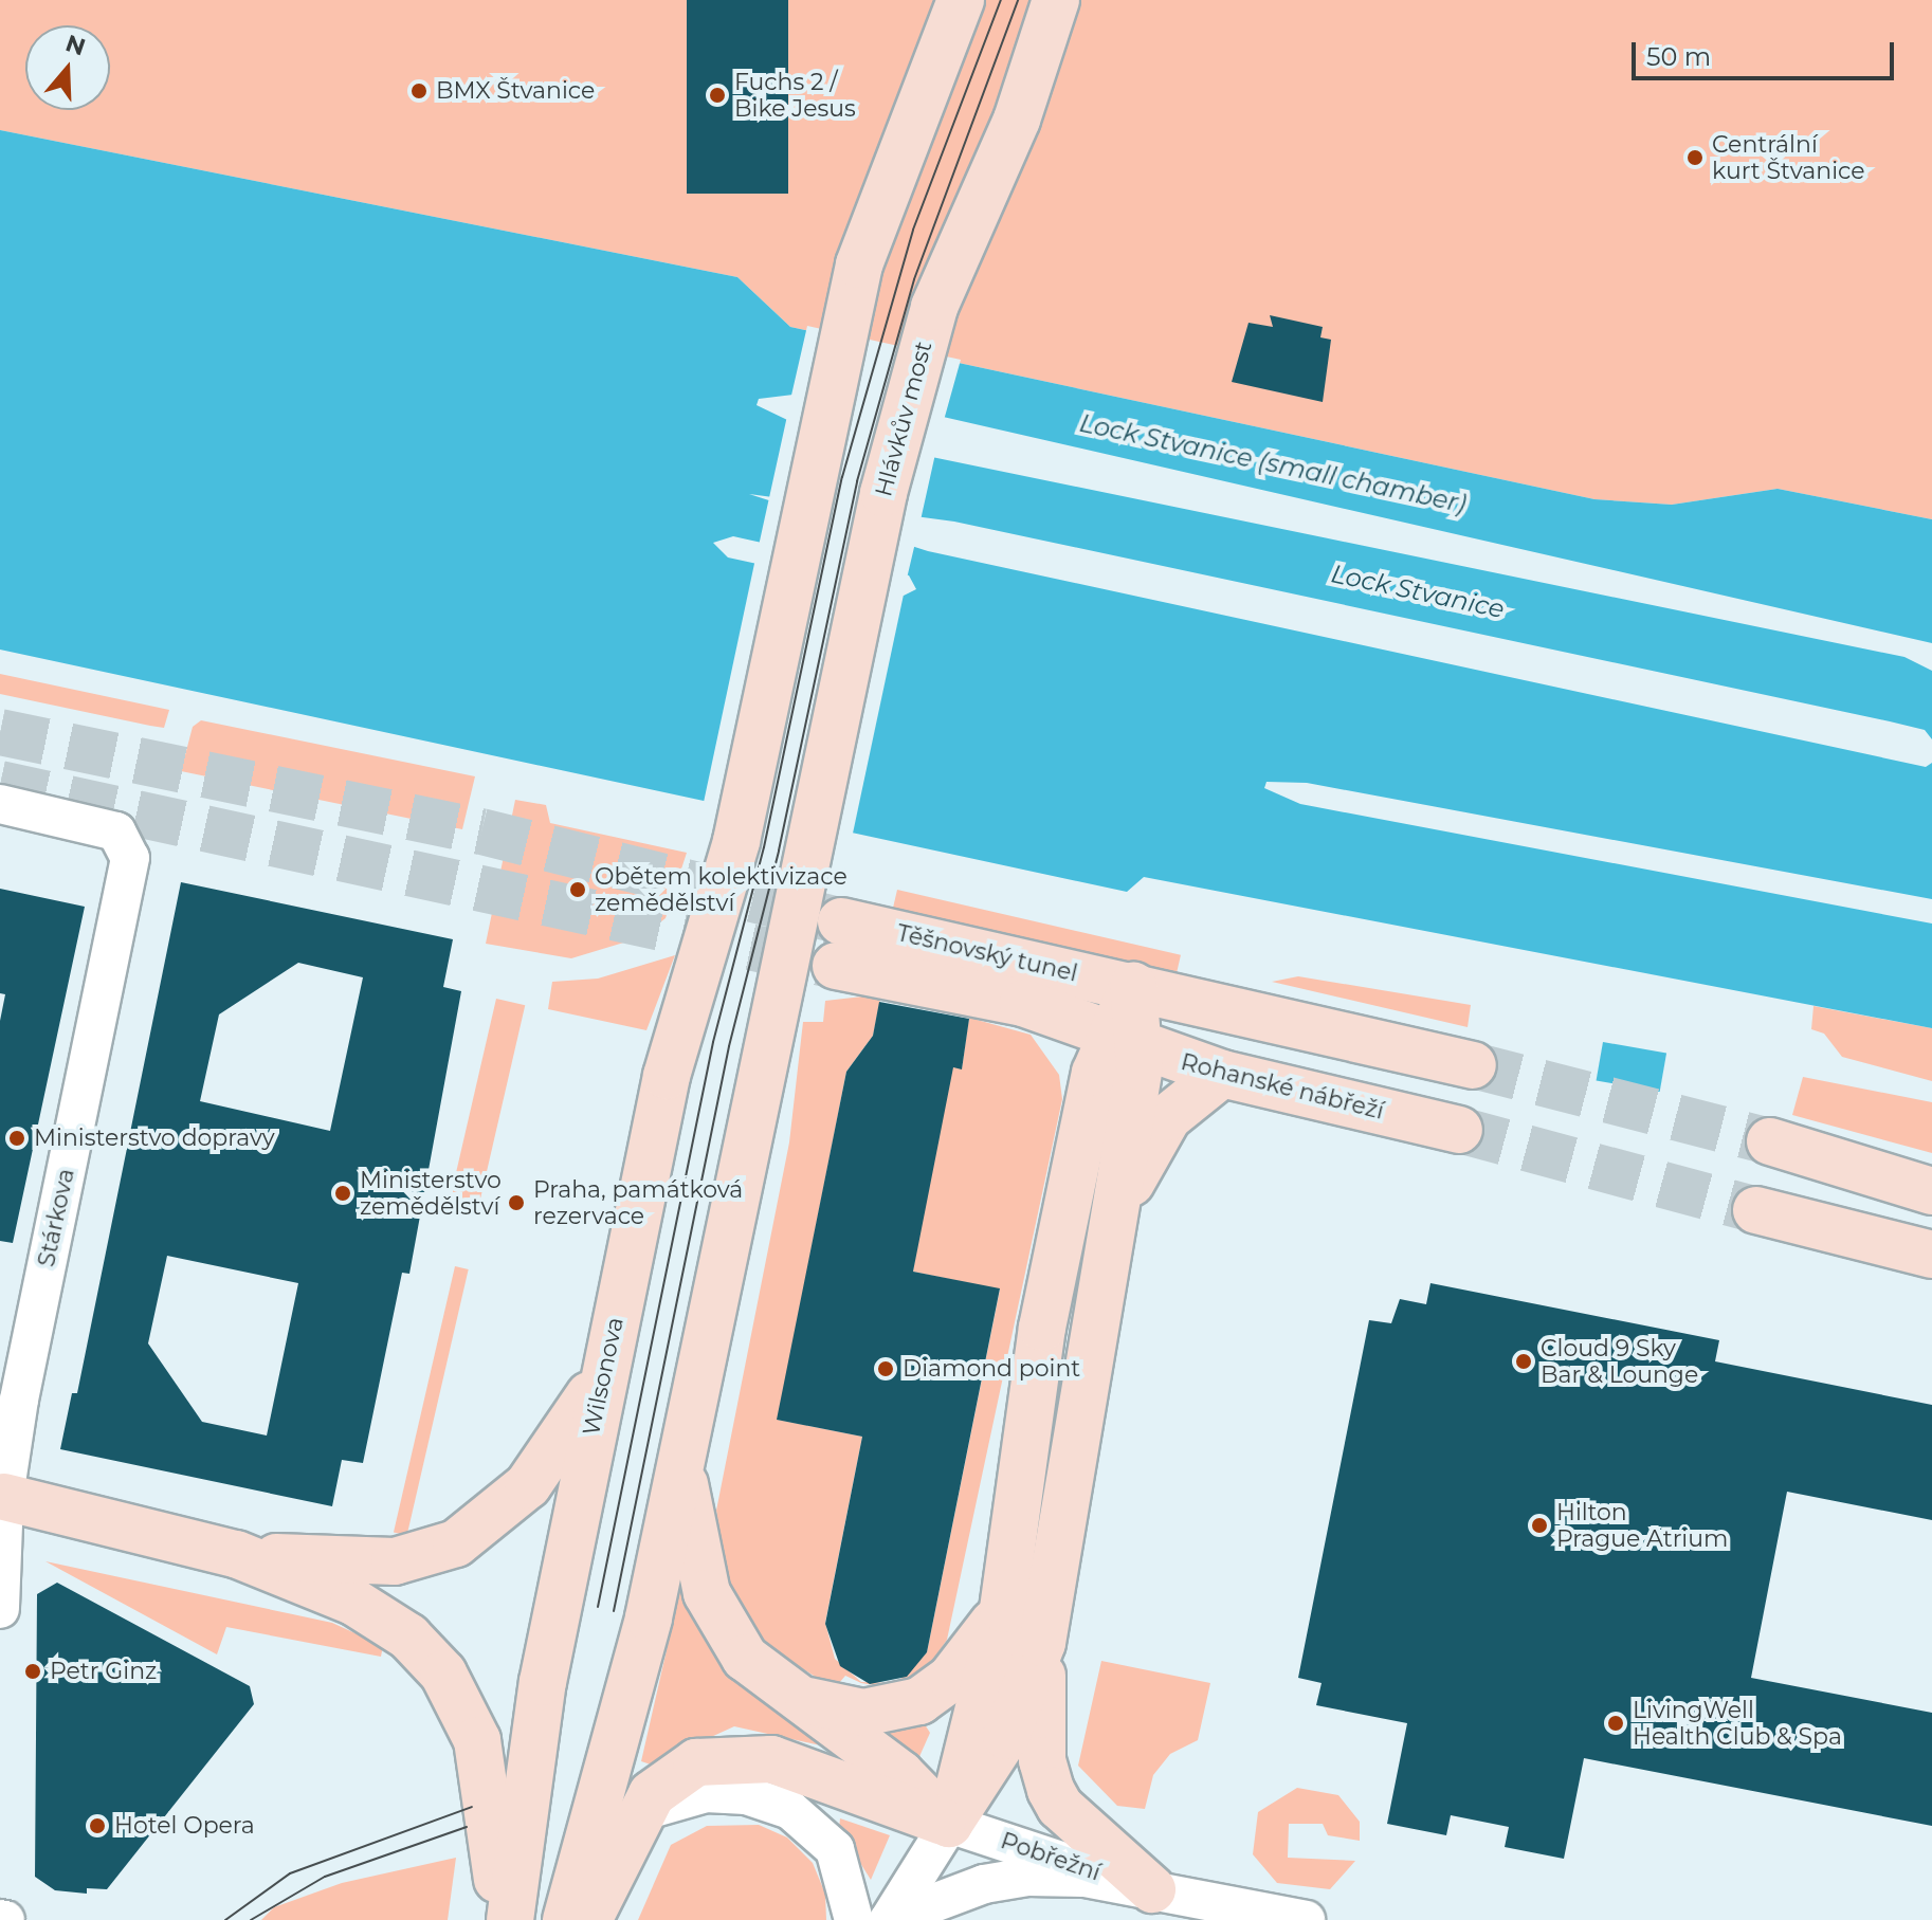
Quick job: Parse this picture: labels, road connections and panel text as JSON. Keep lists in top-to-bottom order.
{
  "streets": {
    "main road": [
      "Hlávkův most",
      "Těšnovský tunel",
      "Rohanské nábřeží",
      "Wilsonova"
    ],
    "street": ["Stárkova", "Pobřežní"]
  },
  "crossings": [
    ["Těšnovský tunel", "Rohanské nábřeží"]
  ],
  "water": ["Lock Stvanice (small chamber)", "Lock Stvanice"],
  "places": [
    "BMX Štvanice",
    "Fuchs 2 / Bike Jesus",
    "Centrální kurt Štvanice",
    "Obětem kolektivizace zemědělství",
    "Ministerstvo dopravy",
    "Ministerstvo zemědělství",
    "Praha, památková rezervace",
    "Cloud 9 Sky Bar & Lounge",
    "Diamond point",
    "Hilton Prague Atrium",
    "Petr Ginz",
    "LivingWell Health Club & Spa",
    "Hotel Opera"
  ],
  "scale_bar": "50 m",
  "north": "top"
}
